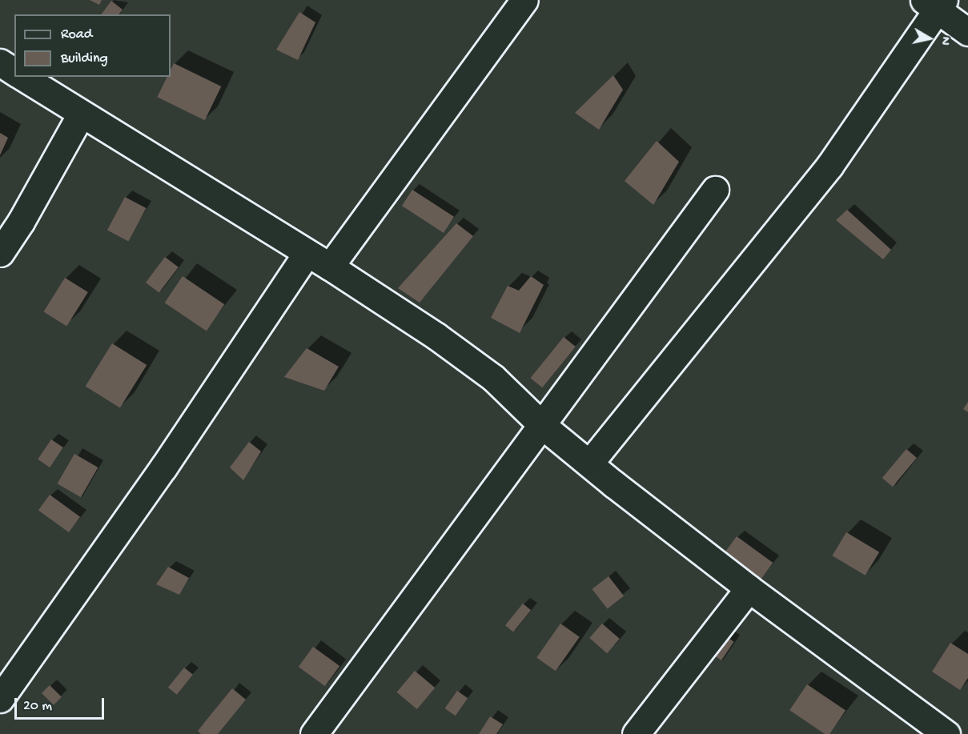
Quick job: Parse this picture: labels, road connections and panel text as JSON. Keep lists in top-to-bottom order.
{
  "legend": ["Road", "Building"],
  "scale_bar": "20 m",
  "north": "right"
}
